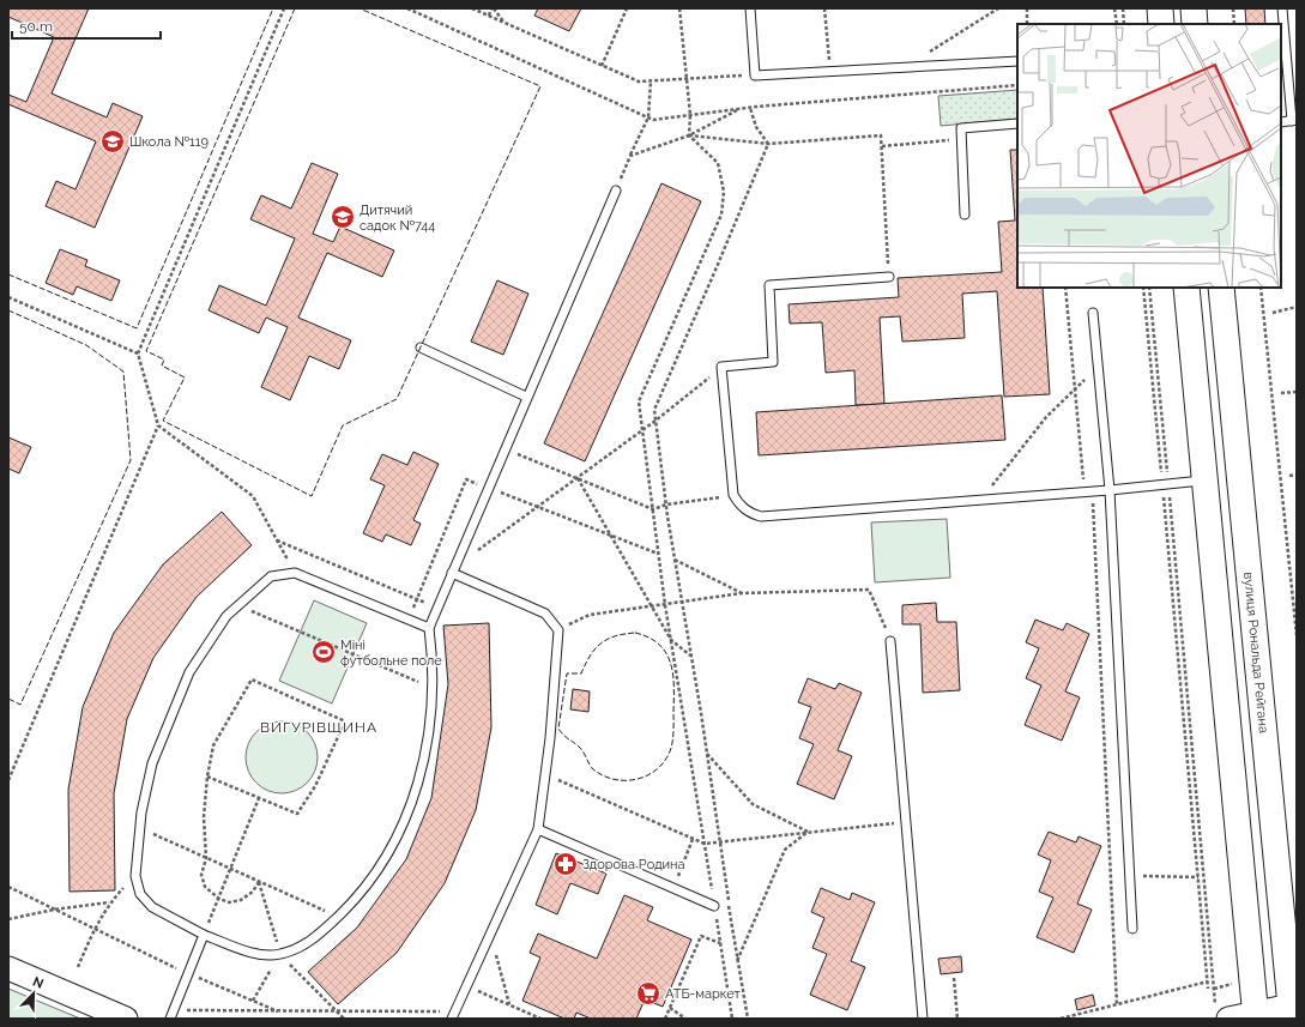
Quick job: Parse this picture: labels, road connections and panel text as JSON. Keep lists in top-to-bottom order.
{
  "streets": {
    "main road": ["вулиця Рональда Рейгана"]
  },
  "districts": ["ВИГУРІВЩИНА"],
  "places": {
    "school or university": ["Школа №119", "Дитячий садок №744"],
    "sports": ["Міні футбольне поле"],
    "pharmacy": ["Здорова Родина"],
    "supermarket": ["АТБ-маркет"]
  },
  "scale_bar": "50 m",
  "north": "top right"
}
